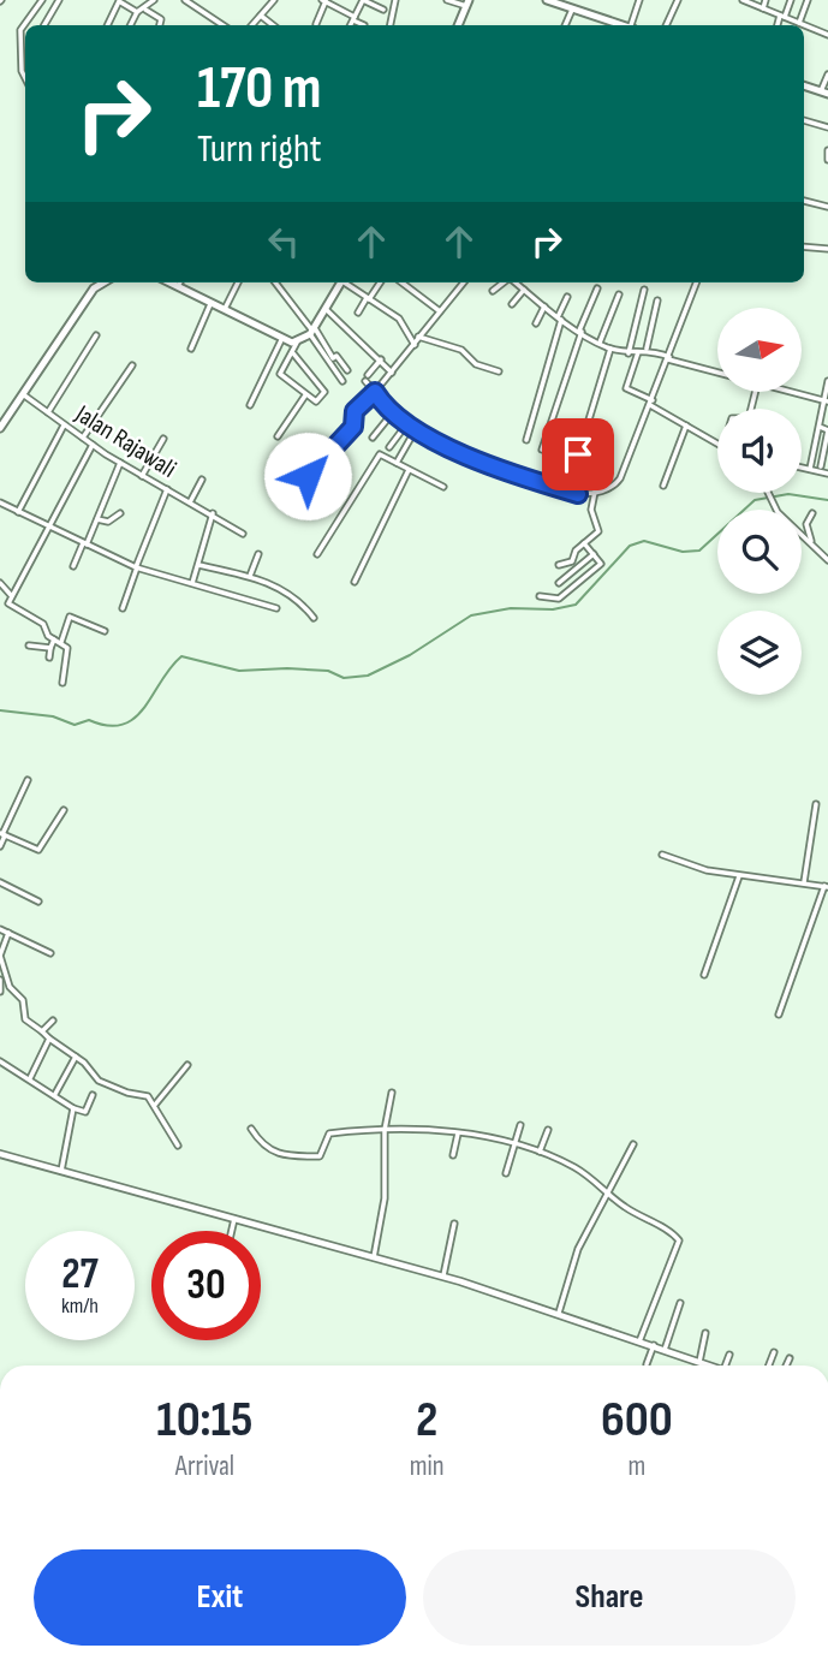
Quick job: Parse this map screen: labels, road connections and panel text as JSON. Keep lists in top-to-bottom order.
{
  "streets": {
    "street": ["Jalan Rajawali"]
  },
  "north": "right",
  "page": {
    "turn": ["170 m", "Turn right"],
    "speed": "27 km/h",
    "limit": "30",
    "eta": [
      "10:15",
      "Arrival",
      "2",
      "min",
      "600",
      "m"
    ],
    "buttons": ["Exit", "Share"]
  }
}
